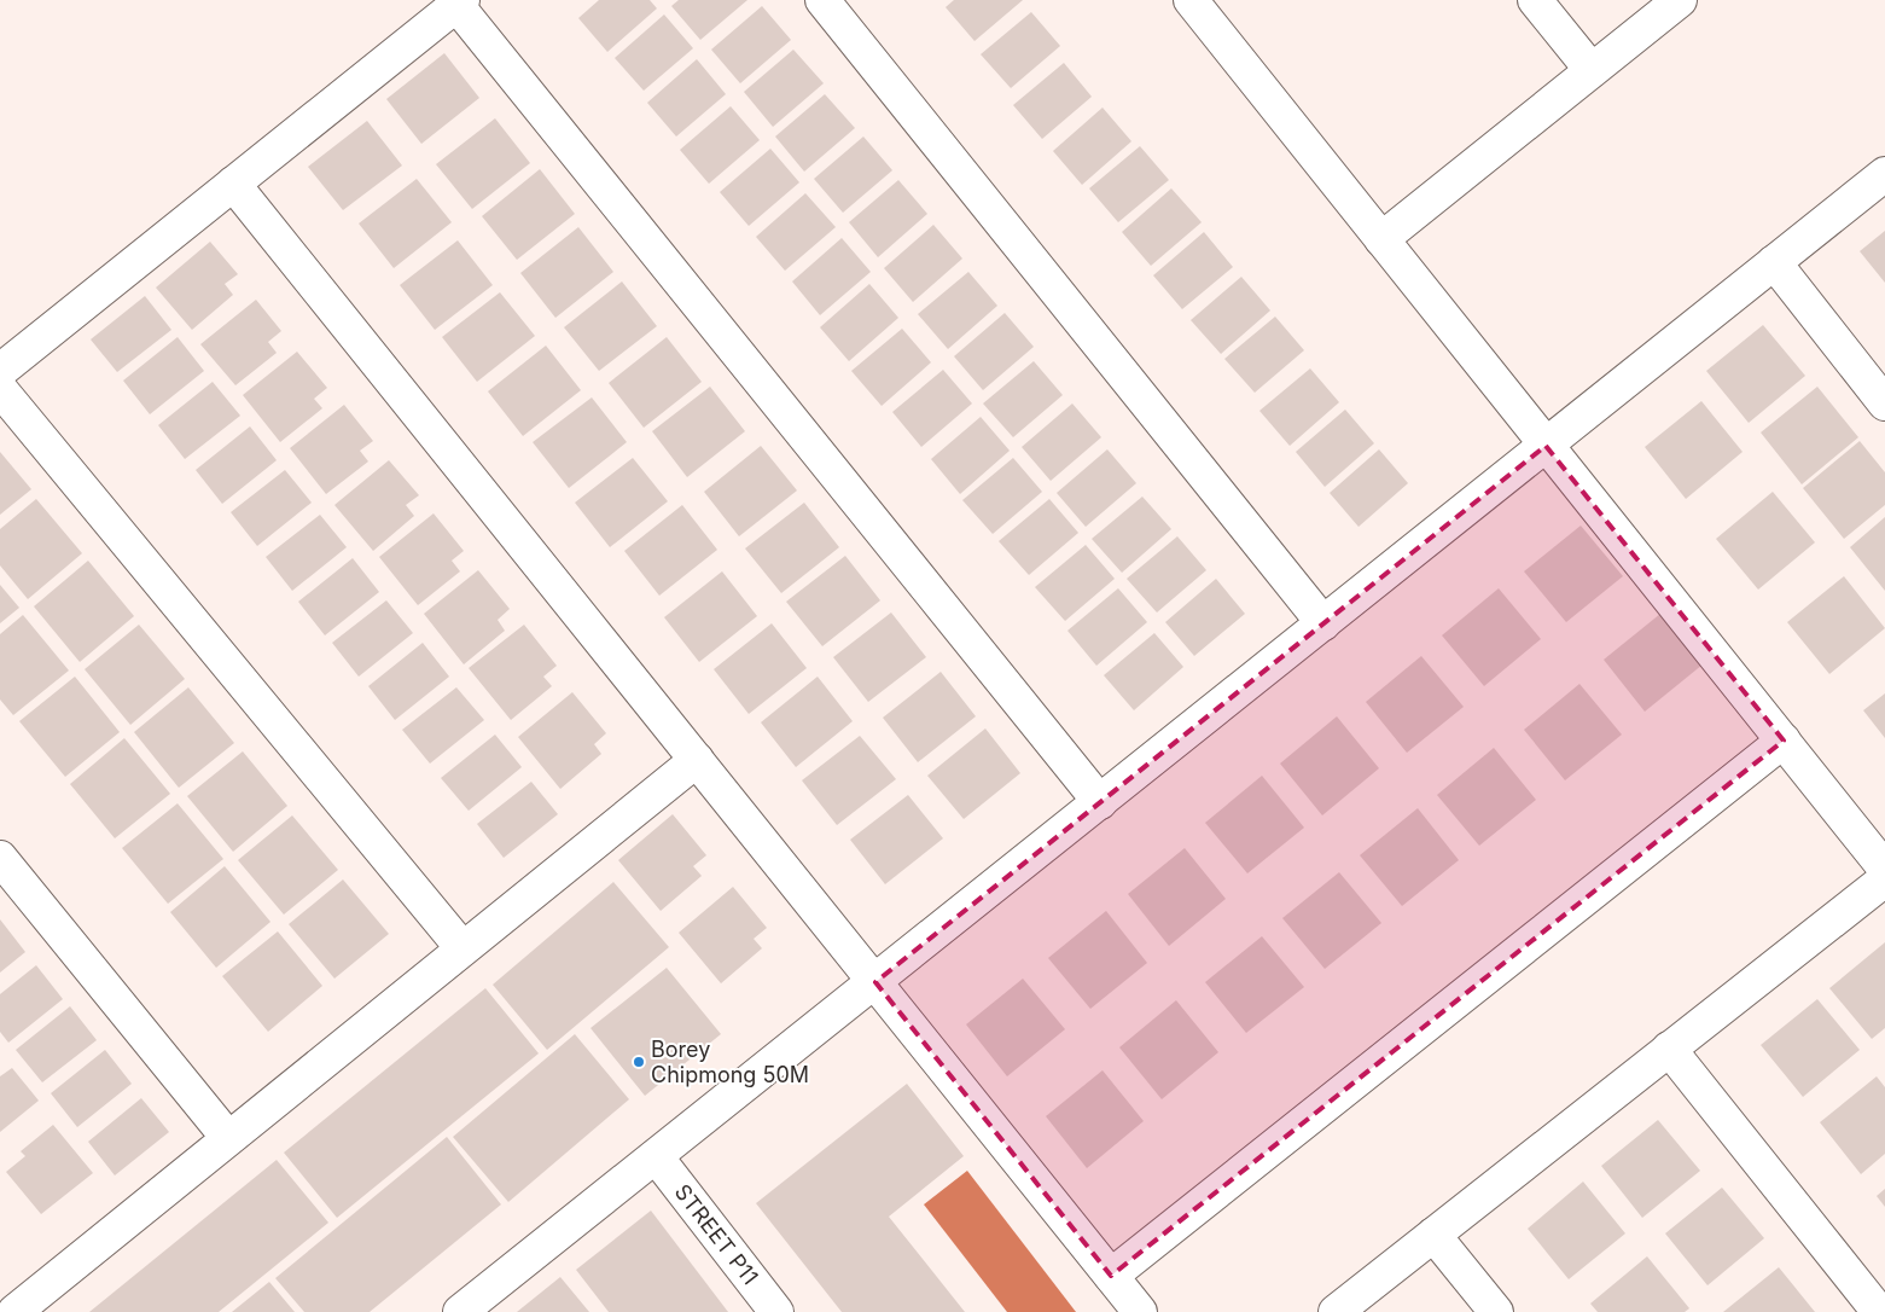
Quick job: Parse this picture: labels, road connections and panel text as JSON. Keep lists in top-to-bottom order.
{
  "streets": {
    "street": ["STREET P11"]
  },
  "places": ["Borey Chipmong 50M"]
}
